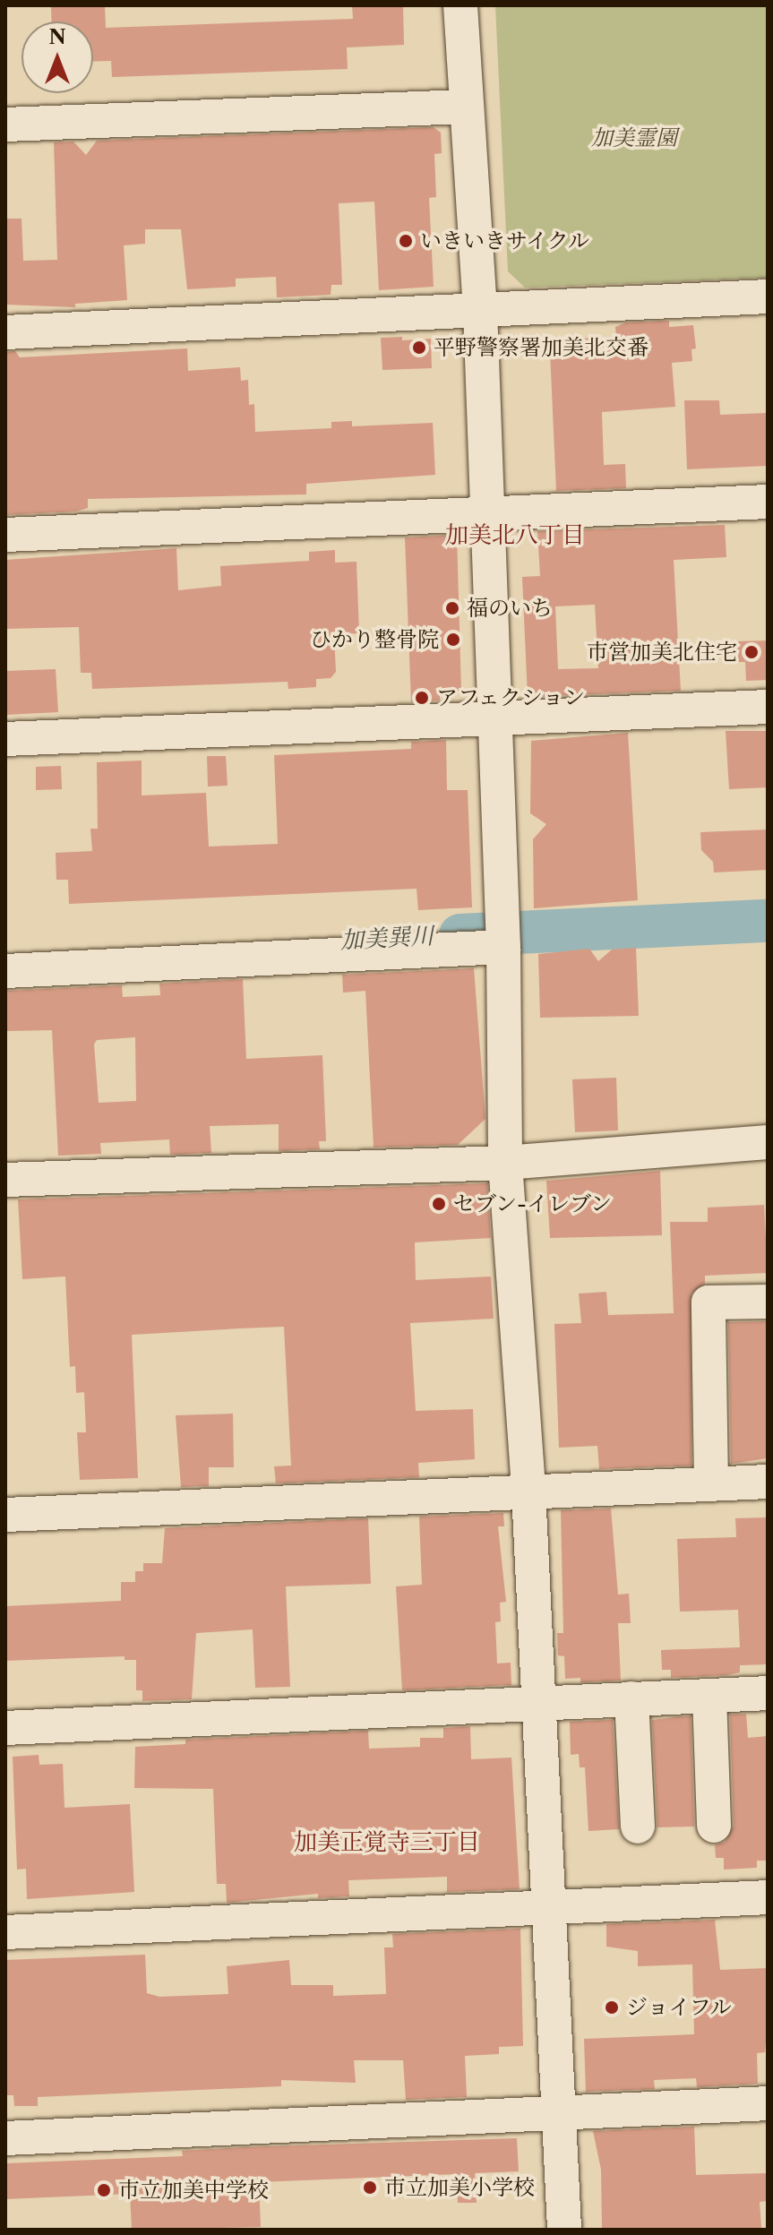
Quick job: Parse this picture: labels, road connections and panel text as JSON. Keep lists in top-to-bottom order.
{
  "districts": ["加美北八丁目", "加美正覚寺三丁目"],
  "water": ["加美巽川"],
  "parks": ["加美霊園"],
  "places": [
    "いきいきサイクル",
    "平野警察署加美北交番",
    "福のいち",
    "ひかり整骨院",
    "市営加美北住宅",
    "アフェクション",
    "セブン-イレブン",
    "ジョイフル",
    "市立加美小学校",
    "市立加美中学校"
  ],
  "north": "top"
}
